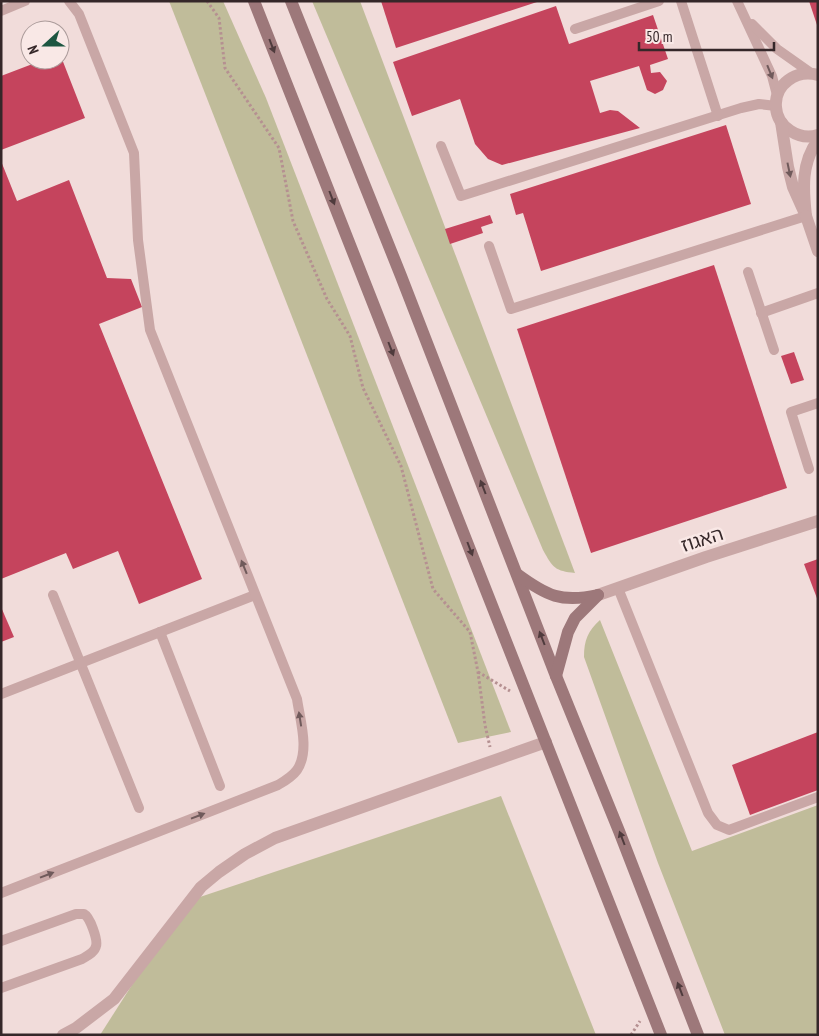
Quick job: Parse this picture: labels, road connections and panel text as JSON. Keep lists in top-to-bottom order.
{
  "streets": {
    "street": ["האגוז"]
  },
  "scale_bar": "50 m",
  "north": "left"
}
